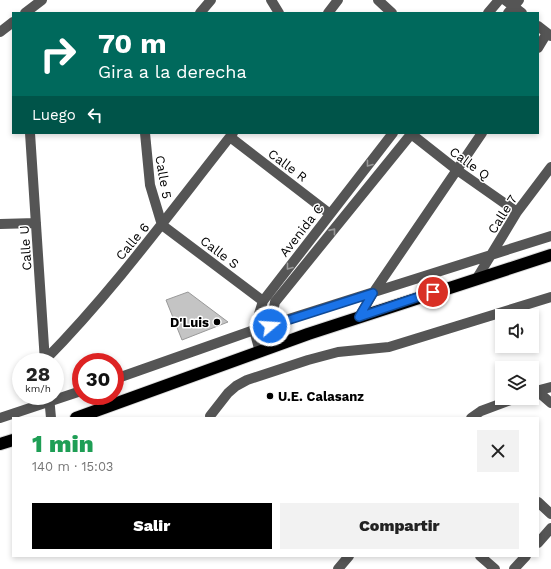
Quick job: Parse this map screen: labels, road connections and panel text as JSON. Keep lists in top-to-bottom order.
{
  "streets": {
    "street": [
      "Calle Q",
      "Calle R",
      "Calle 5",
      "Calle 7",
      "Avenida C",
      "Calle 6",
      "Calle U",
      "Calle S"
    ]
  },
  "crossings": [
    ["Calle Q", "Calle 7"],
    ["Calle R", "Avenida C"],
    ["Calle R", "Calle 6"],
    ["Calle 5", "Calle 6"],
    ["Calle 5", "Calle S"],
    ["Avenida C", "Calle S"],
    ["Calle 6", "Calle S"]
  ],
  "places": ["D'Luis", "U.E. Calasanz"],
  "page": {
    "turn": ["70 m", "Gira a la derecha"],
    "then": "Luego",
    "speed": "28 km/h",
    "limit": "30",
    "heading": ["1 min", "140 m · 15:03"],
    "buttons": ["Salir", "Compartir"]
  }
}
